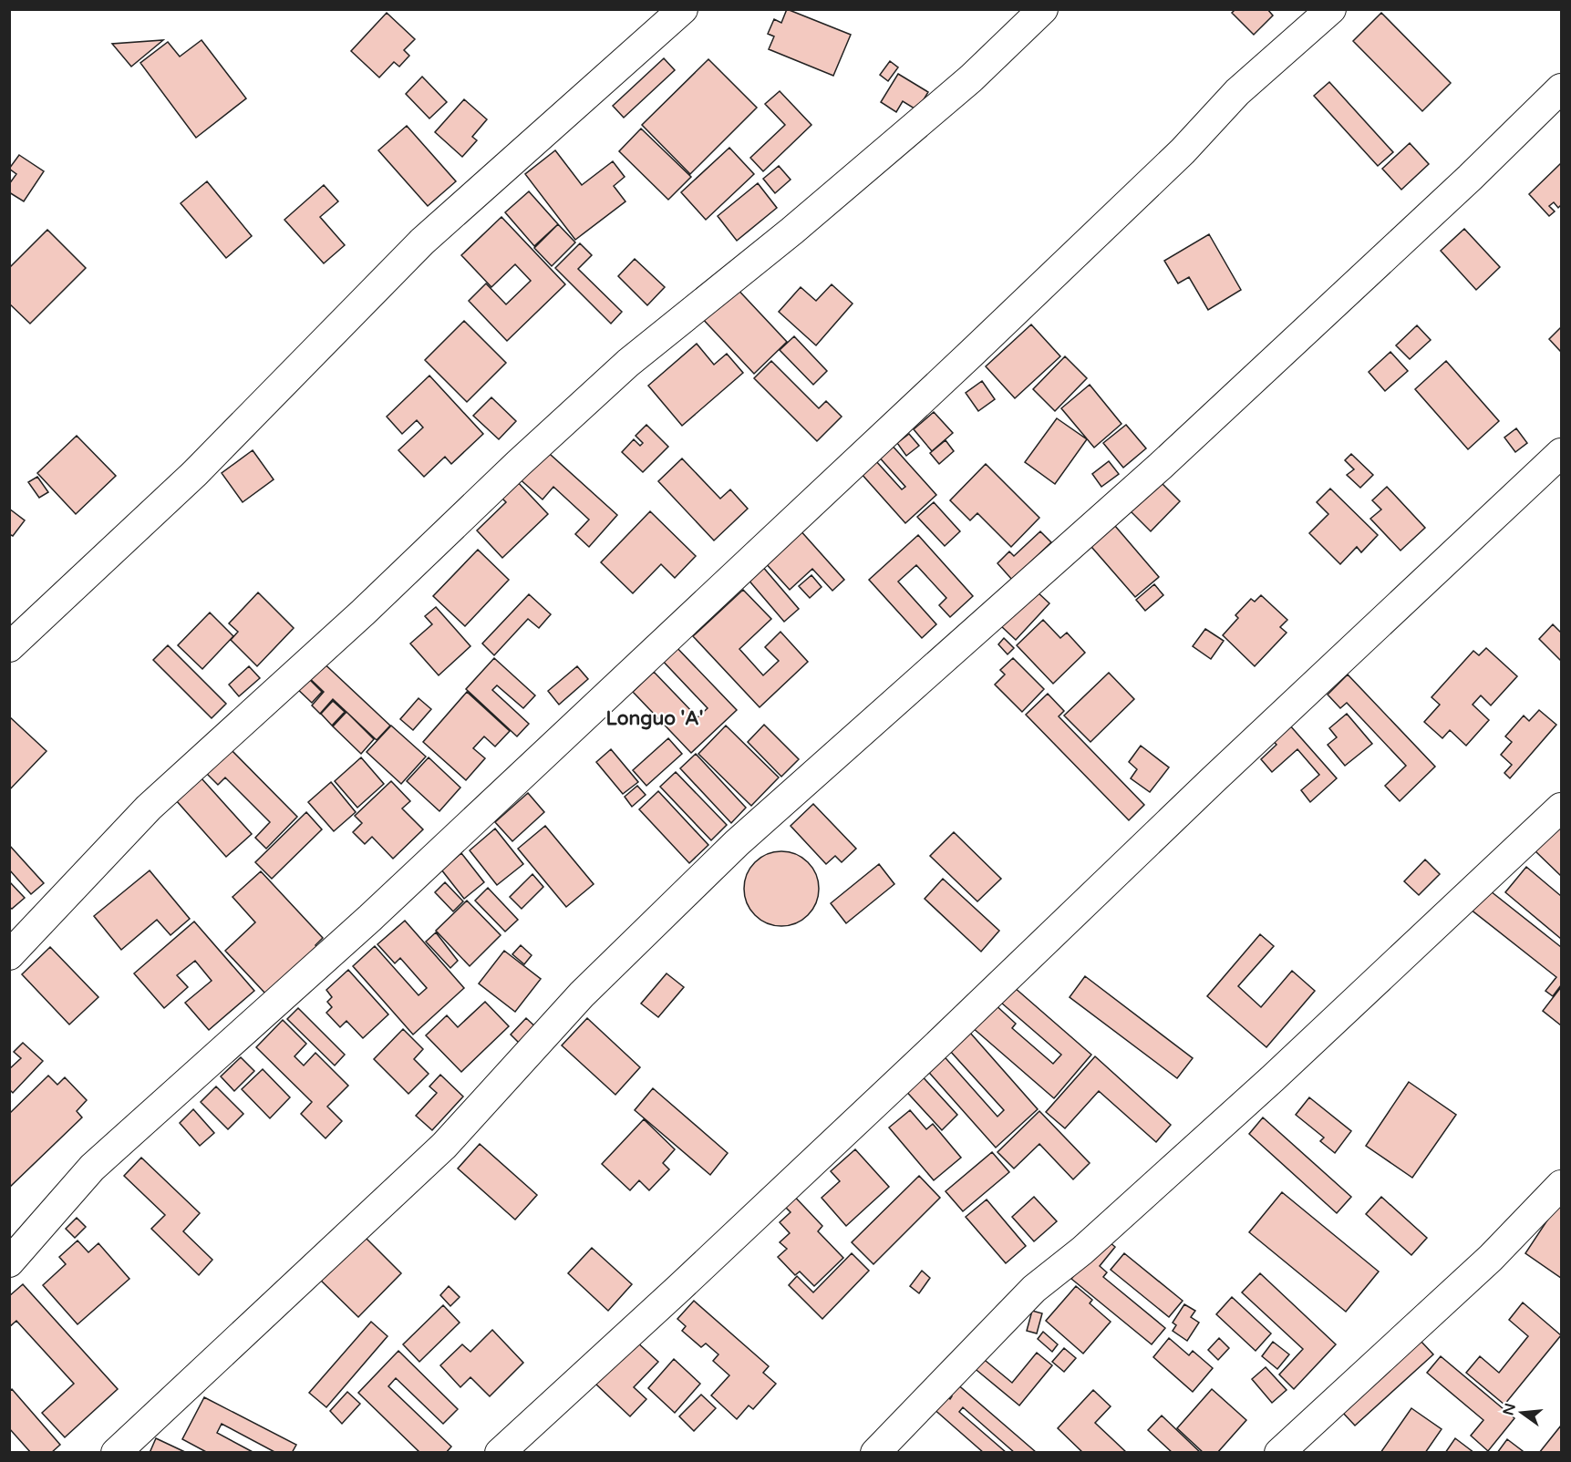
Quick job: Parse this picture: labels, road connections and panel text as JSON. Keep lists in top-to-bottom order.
{
  "districts": ["Longuo 'A'"],
  "north": "left"
}
